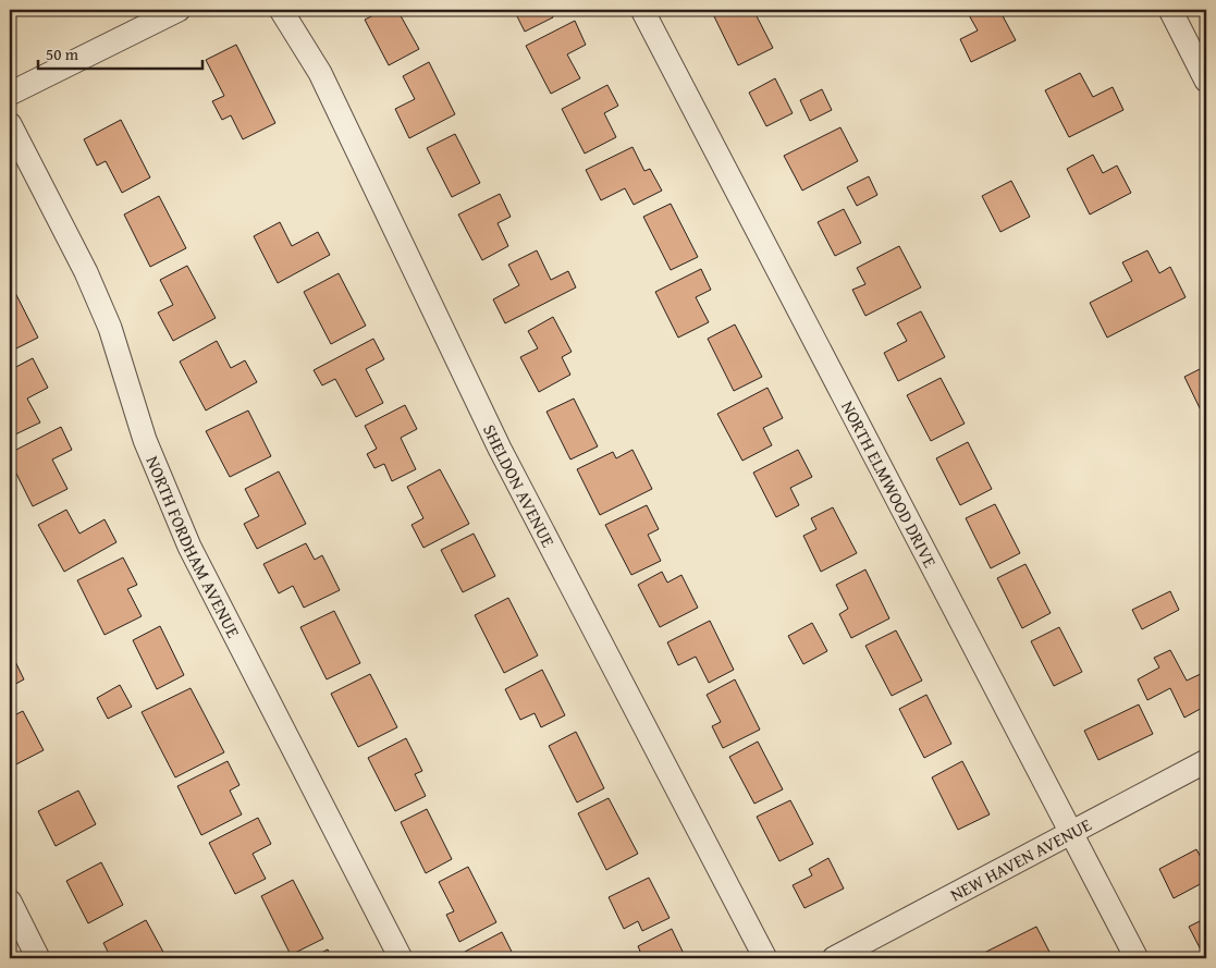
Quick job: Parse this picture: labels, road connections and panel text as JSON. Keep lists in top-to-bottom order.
{
  "streets": {
    "street": [
      "NORTH ELMWOOD DRIVE",
      "SHELDON AVENUE",
      "NORTH FORDHAM AVENUE",
      "NEW HAVEN AVENUE"
    ]
  },
  "crossings": [
    ["NORTH ELMWOOD DRIVE", "NEW HAVEN AVENUE"]
  ],
  "scale_bar": "50 m"
}
